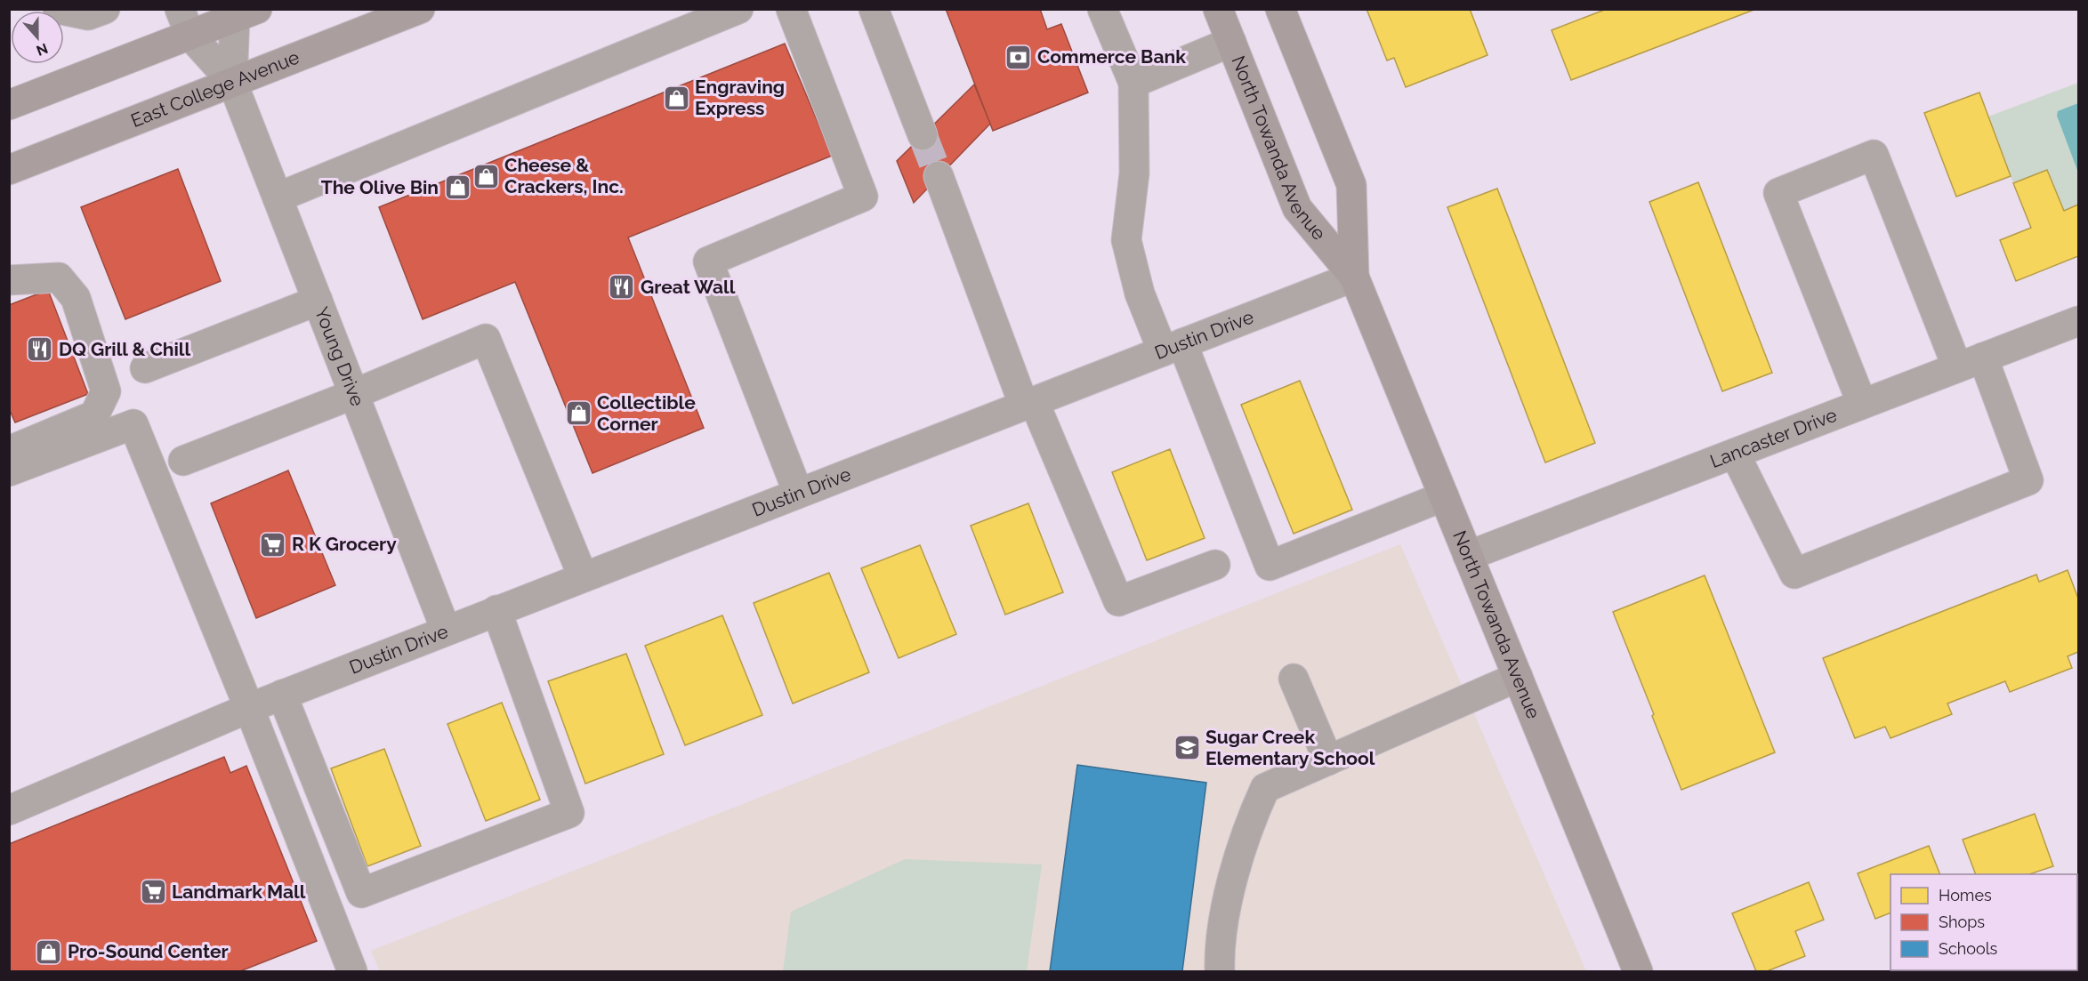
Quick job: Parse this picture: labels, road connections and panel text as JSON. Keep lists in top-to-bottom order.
{
  "streets": {
    "main road": ["East College Avenue", "North Towanda Avenue"],
    "street": ["Dustin Drive", "Young Drive", "Lancaster Drive"]
  },
  "crossings": [
    ["East College Avenue", "Young Drive"],
    ["North Towanda Avenue", "Dustin Drive"],
    ["North Towanda Avenue", "Lancaster Drive"],
    ["Dustin Drive", "Young Drive"]
  ],
  "places": {
    "bank": ["Commerce Bank"],
    "shop": [
      "Engraving Express",
      "Cheese & Crackers, Inc.",
      "The Olive Bin",
      "Collectible Corner",
      "Pro-Sound Center"
    ],
    "restaurant": ["Great Wall", "DQ Grill & Chill"],
    "supermarket": ["R K Grocery", "Landmark Mall"],
    "school or university": ["Sugar Creek Elementary School"]
  },
  "legend": ["Homes", "Shops", "Schools"],
  "north": "bottom"
}
